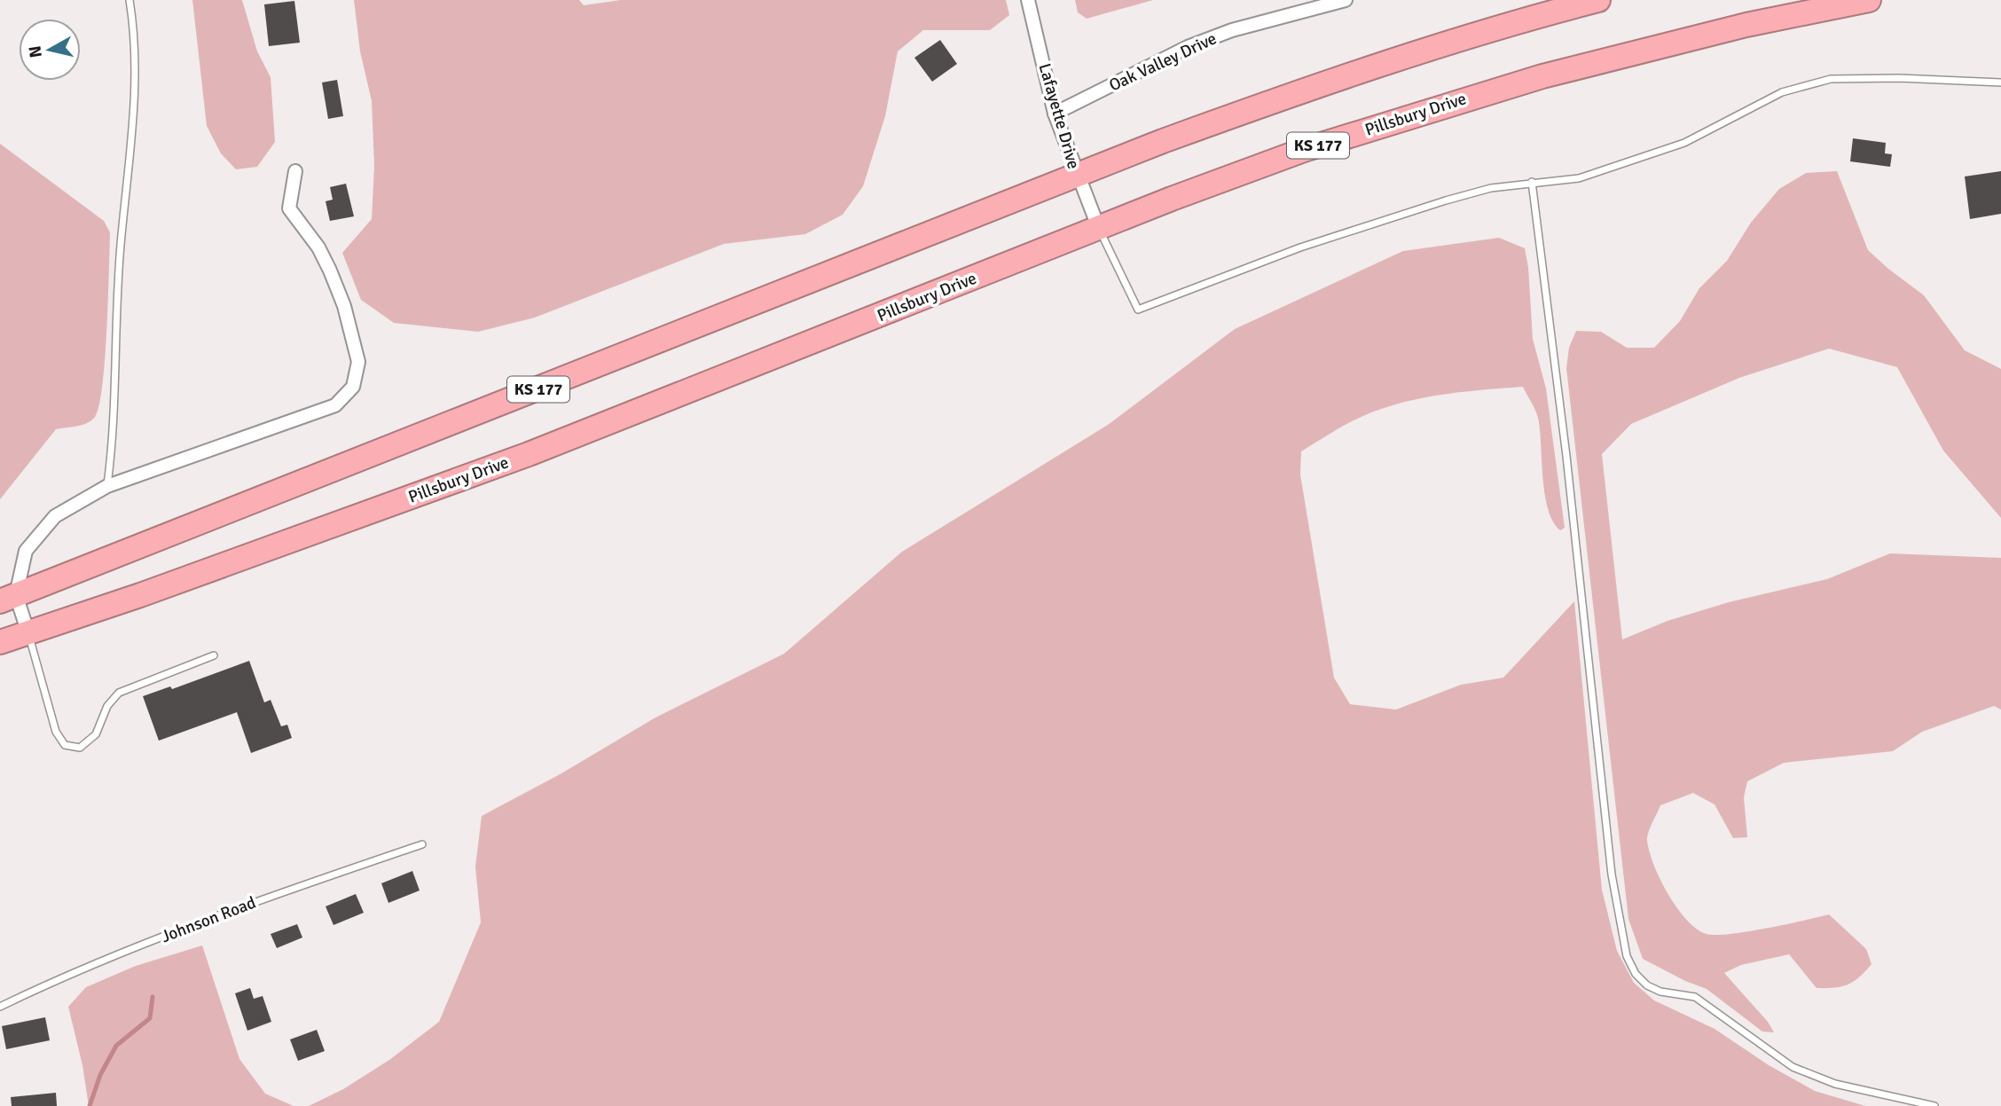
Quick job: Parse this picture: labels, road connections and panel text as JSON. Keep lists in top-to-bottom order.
{
  "streets": {
    "highway": ["Pillsbury Drive", "KS 177"],
    "street": ["Oak Valley Drive", "Lafayette Drive"],
    "lane": ["Johnson Road"]
  },
  "crossings": [
    ["Oak Valley Drive", "Lafayette Drive"],
    ["Pillsbury Drive", "Lafayette Drive"],
    ["Lafayette Drive", "KS 177"]
  ],
  "north": "left"
}
